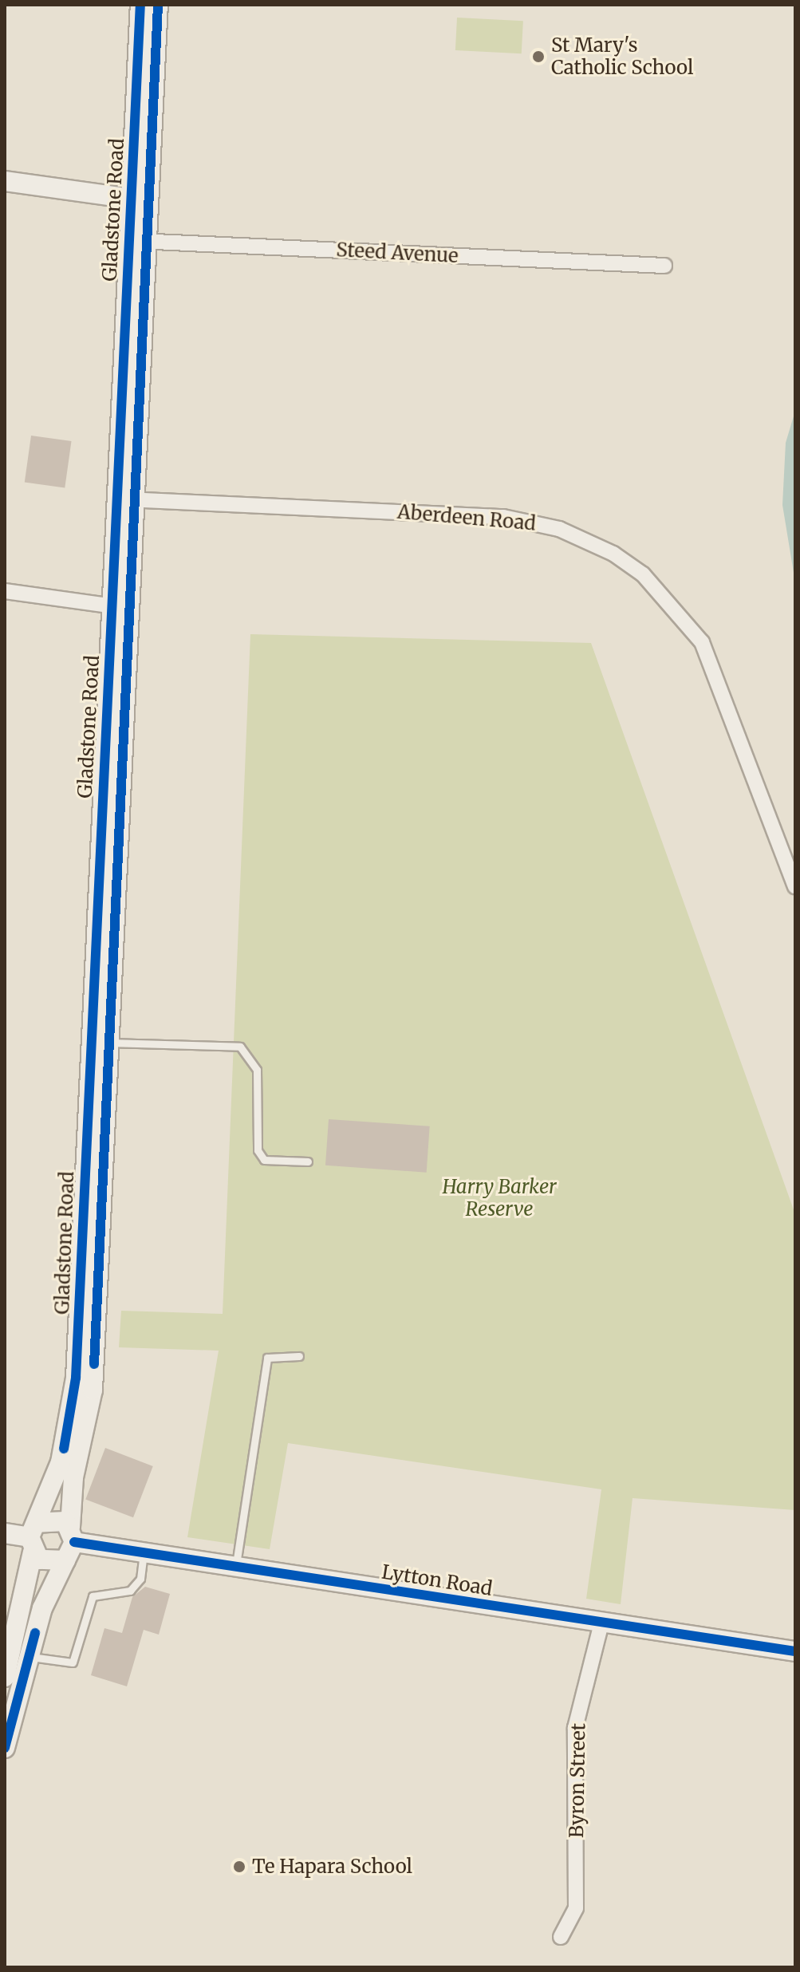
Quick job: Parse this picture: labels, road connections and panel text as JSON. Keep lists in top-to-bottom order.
{
  "streets": {
    "main road": ["Gladstone Road", "Lytton Road"],
    "street": ["Steed Avenue", "Aberdeen Road", "Byron Street"]
  },
  "crossings": [
    ["Gladstone Road", "Steed Avenue"],
    ["Gladstone Road", "Aberdeen Road"],
    ["Gladstone Road", "Lytton Road"],
    ["Lytton Road", "Byron Street"]
  ],
  "parks": ["Harry Barker Reserve"],
  "places": ["St Mary's Catholic School", "Te Hapara School"]
}
